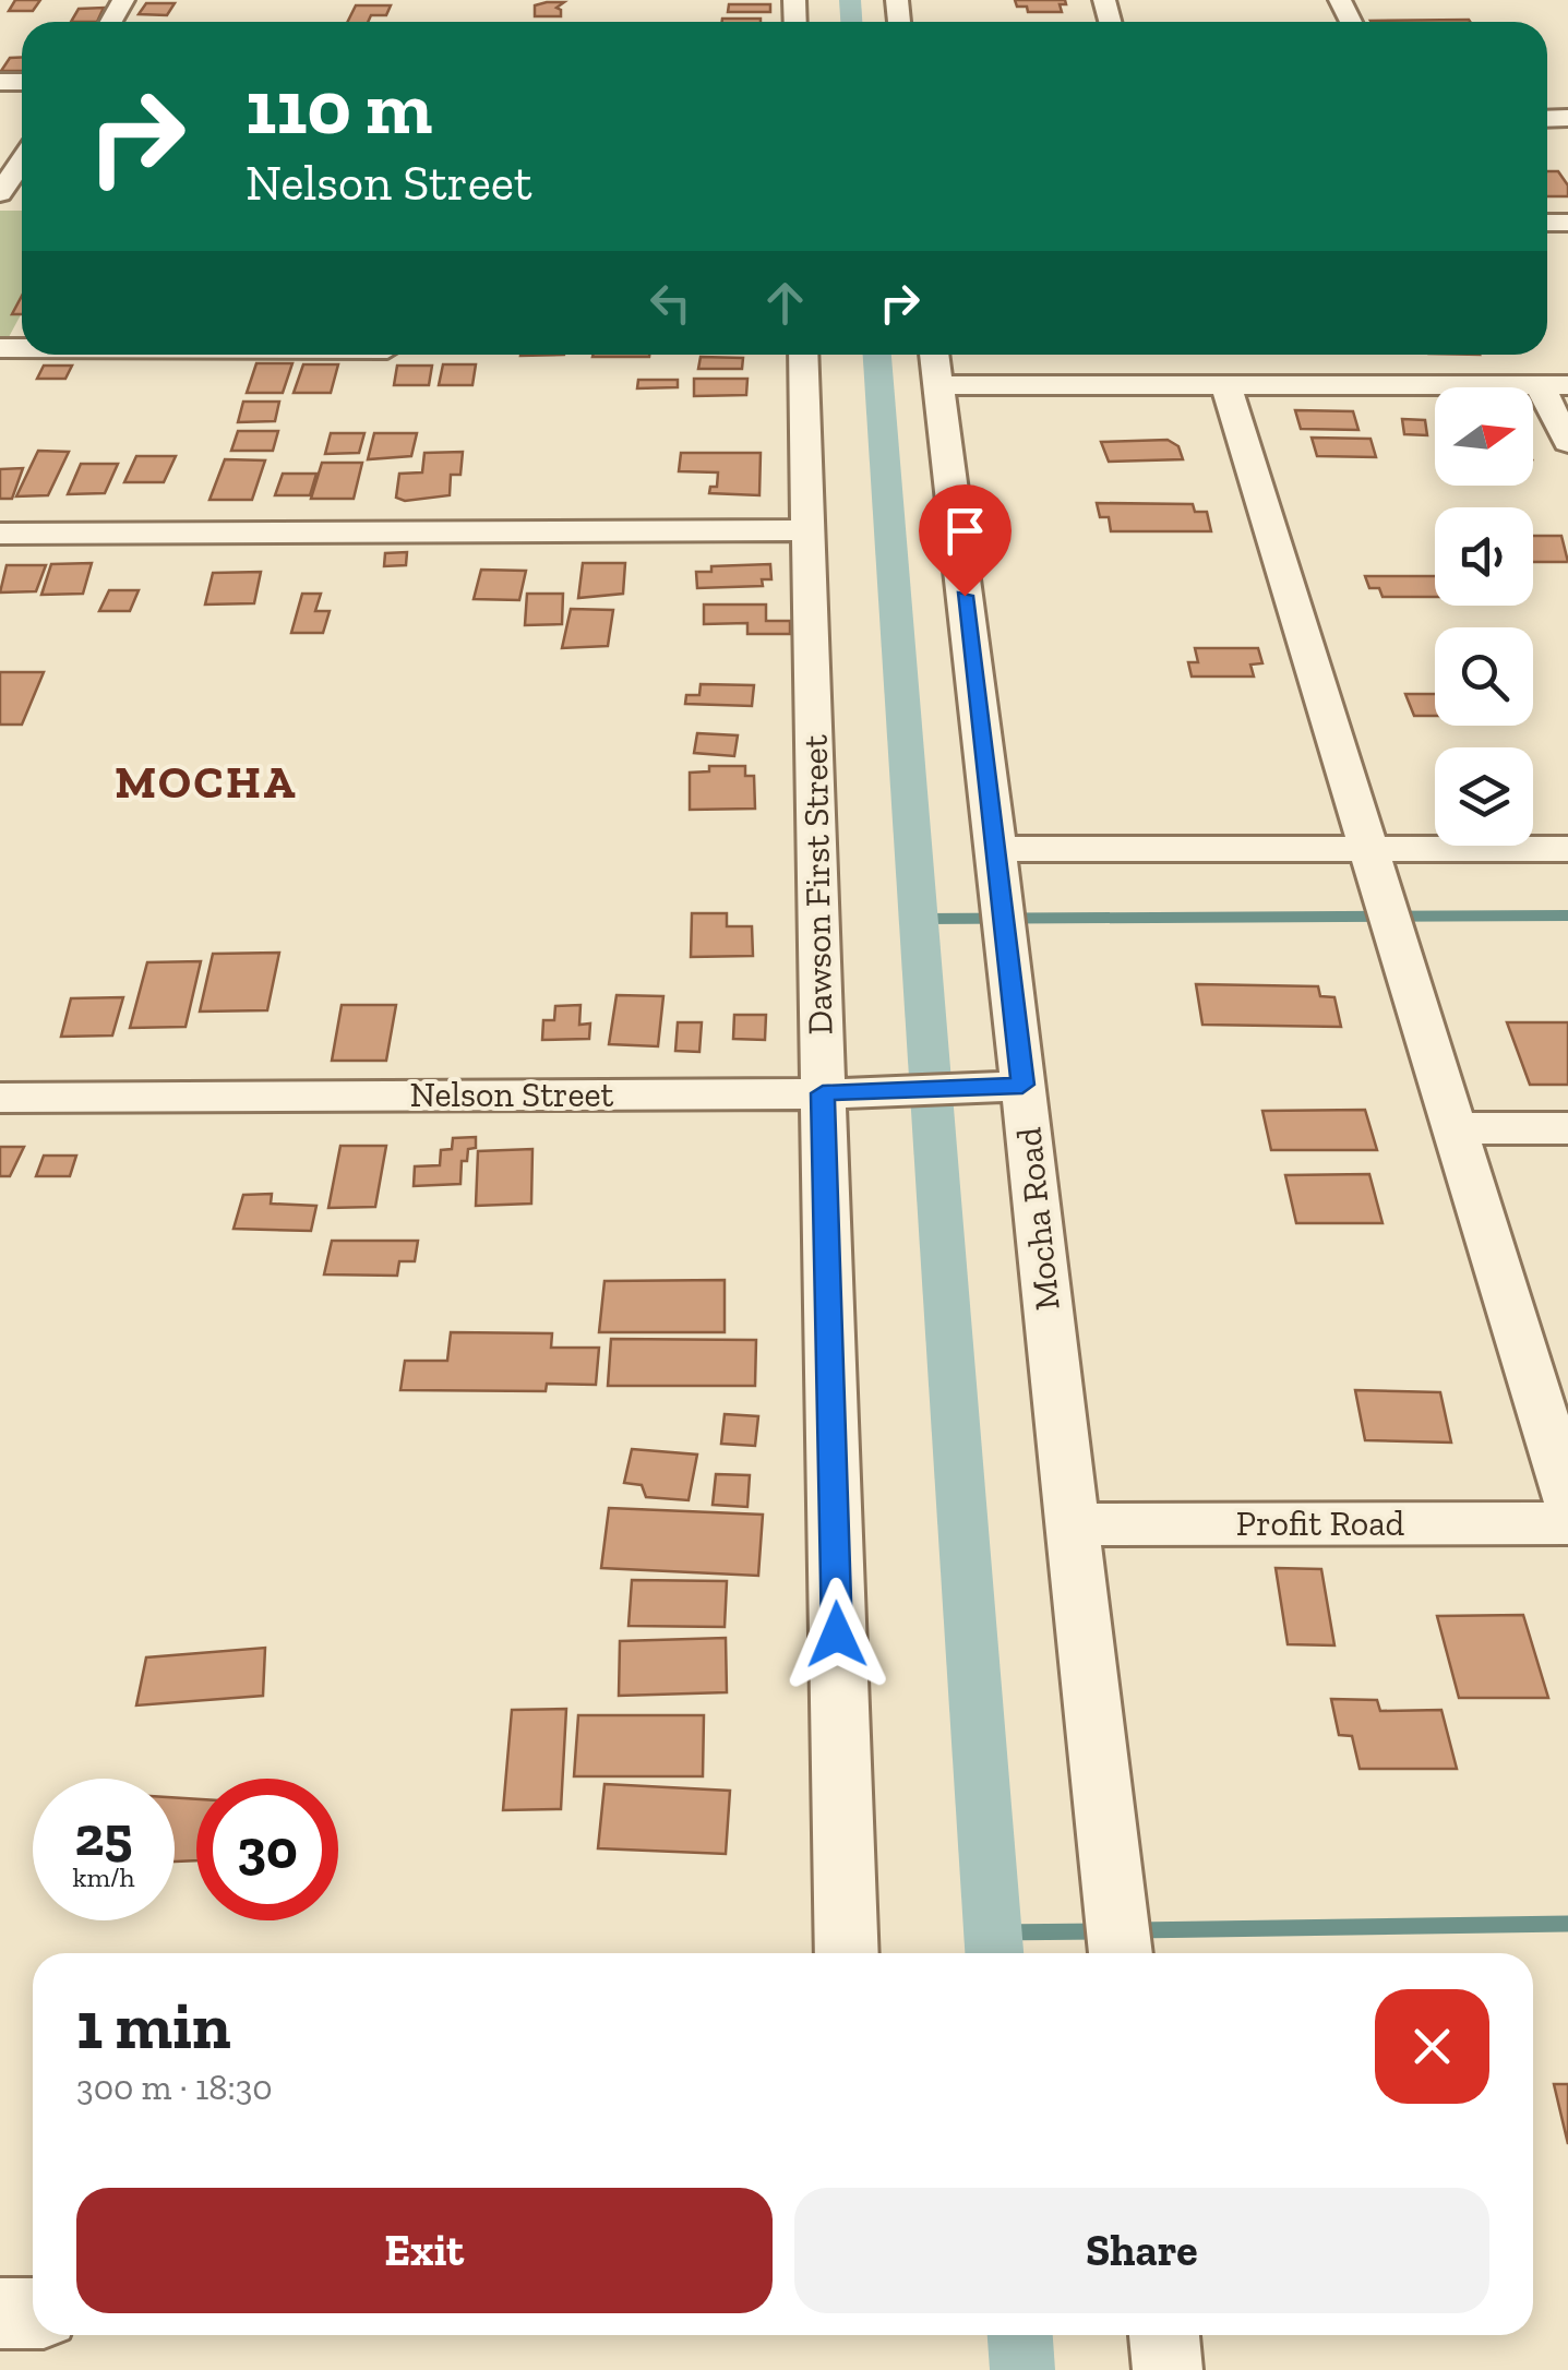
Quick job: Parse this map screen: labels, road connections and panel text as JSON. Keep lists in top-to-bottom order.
{
  "streets": {
    "street": [
      "Dawson First Street",
      "Nelson Street",
      "Mocha Road",
      "Profit Road"
    ]
  },
  "crossings": [
    ["Dawson First Street", "Nelson Street"],
    ["Nelson Street", "Mocha Road"],
    ["Mocha Road", "Profit Road"]
  ],
  "districts": ["MOCHA"],
  "north": "right",
  "page": {
    "turn": ["110 m", "Nelson Street"],
    "speed": "25 km/h",
    "limit": "30",
    "heading": ["1 min", "300 m · 18:30"],
    "buttons": ["Exit", "Share"]
  }
}
